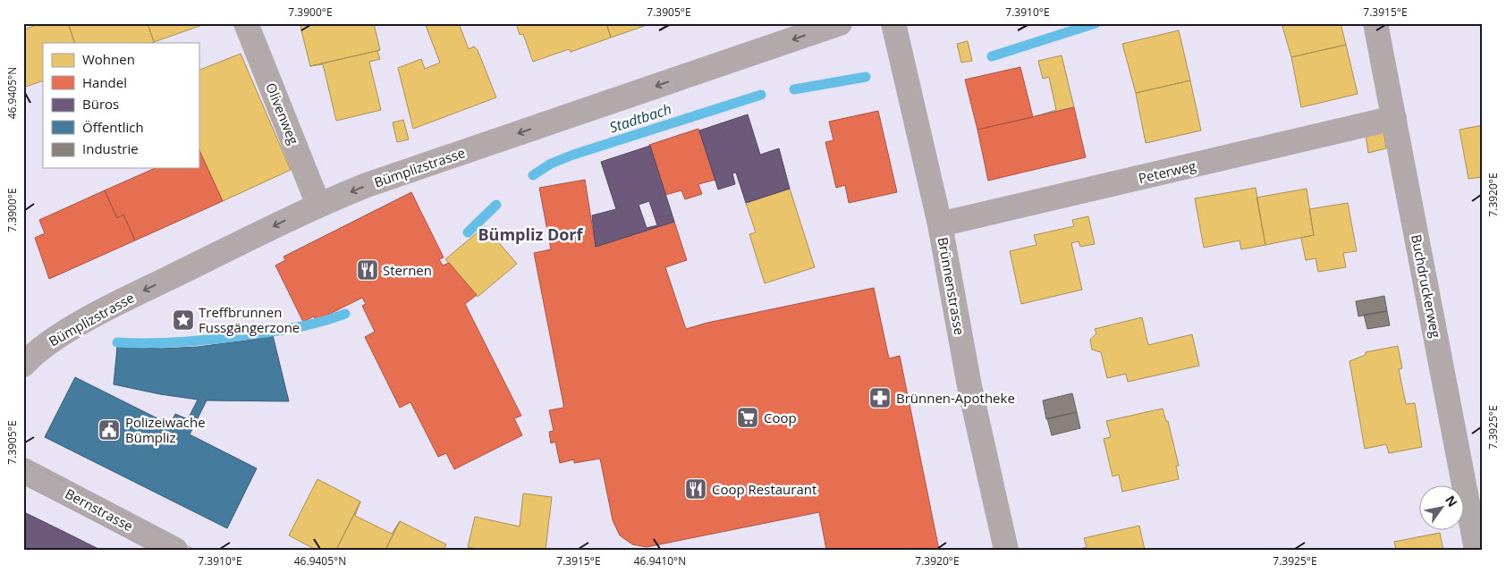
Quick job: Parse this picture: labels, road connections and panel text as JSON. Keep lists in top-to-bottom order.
{
  "streets": {
    "street": [
      "Olivenweg",
      "Bümplizstrasse",
      "Peterweg",
      "Brünnenstrasse",
      "Buchdruckerweg",
      "Bernstrasse"
    ]
  },
  "crossings": [
    ["Olivenweg", "Bümplizstrasse"],
    ["Peterweg", "Brünnenstrasse"],
    ["Peterweg", "Buchdruckerweg"]
  ],
  "one_way": ["Bümplizstrasse"],
  "districts": ["Bümpliz Dorf"],
  "water": ["Stadtbach"],
  "places": {
    "restaurant": ["Sternen", "Coop Restaurant"],
    "place": ["Treffbrunnen Fussgängerzone"],
    "pharmacy": ["Brünnen-Apotheke"],
    "supermarket": ["Coop"],
    "public building": ["Polizeiwache Bümpliz"]
  },
  "legend": [
    "Wohnen",
    "Handel",
    "Büros",
    "Öffentlich",
    "Industrie"
  ],
  "north": "top right",
  "coordinates": [
    "7.3900°E",
    "7.3905°E",
    "7.3910°E",
    "7.3915°E",
    "46.9405°N",
    "7.3920°E",
    "7.3925°E",
    "46.9410°N"
  ]
}
